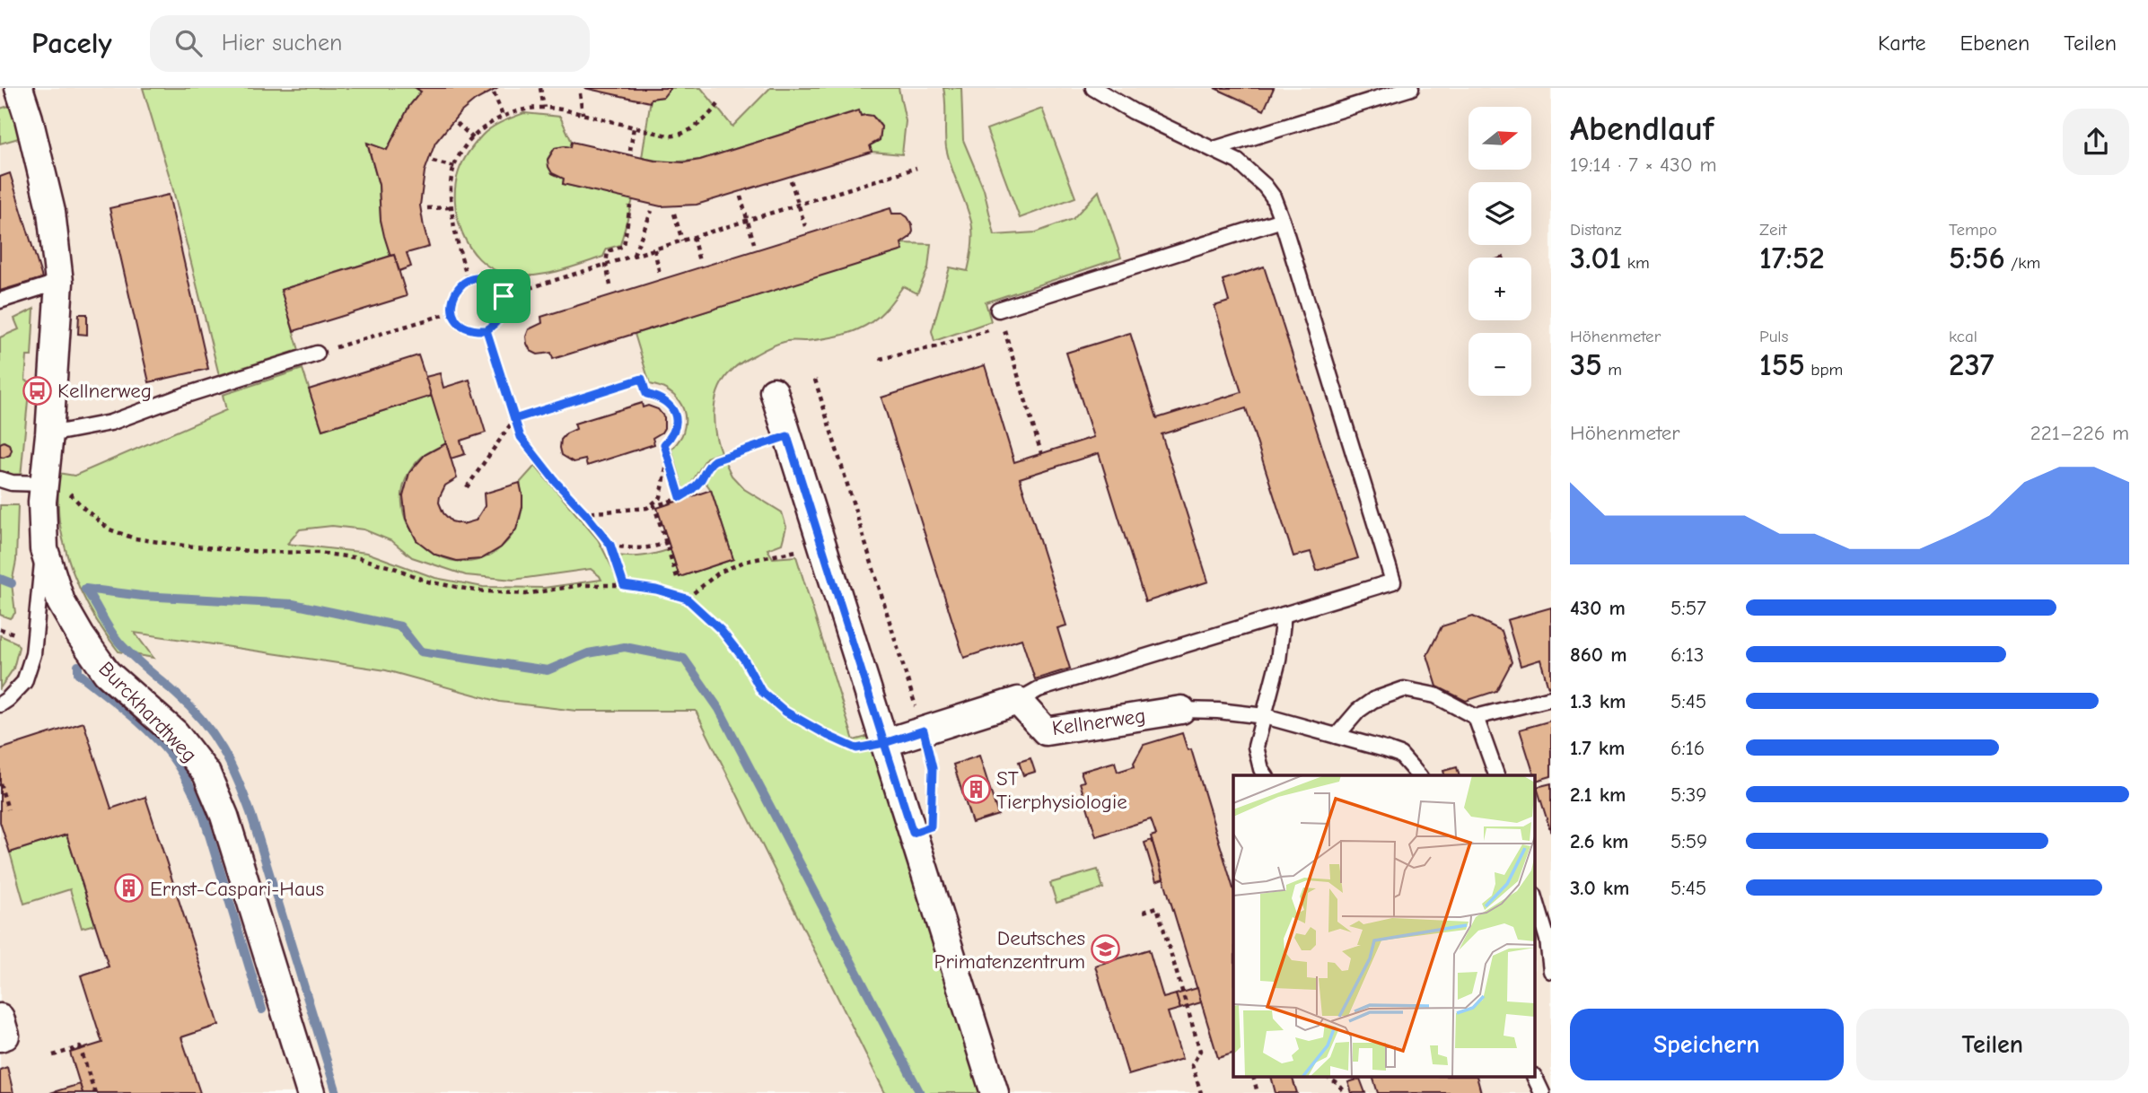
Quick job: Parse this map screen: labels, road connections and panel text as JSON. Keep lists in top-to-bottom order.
{
  "streets": {
    "street": ["Burckhardtweg", "Kellnerweg"]
  },
  "places": {
    "bus stop": ["Kellnerweg"],
    "building": ["ST Tierphysiologie", "Ernst-Caspari-Haus"],
    "school or university": ["Deutsches Primatenzentrum"]
  },
  "north": "right",
  "page": {
    "header": "Pacely",
    "search": "Hier suchen",
    "nav": ["Karte", "Ebenen", "Teilen"],
    "heading": ["Abendlauf", "19:14 · 7 × 430 m"],
    "map_buttons": ["+", "−"],
    "stats": [
      ["Distanz", "3.01 km"],
      ["Zeit", "17:52"],
      ["Tempo", "5:56 /km"],
      ["Höhenmeter", "35 m"],
      ["Puls", "155 bpm"],
      ["kcal", "237"]
    ],
    "chart": ["Höhenmeter", "221–226 m"],
    "list": [
      {
        "name": "430 m",
        "note": "5:57"
      },
      {
        "name": "860 m",
        "note": "6:13"
      },
      {
        "name": "1.3 km",
        "note": "5:45"
      },
      {
        "name": "1.7 km",
        "note": "6:16"
      },
      {
        "name": "2.1 km",
        "note": "5:39"
      },
      {
        "name": "2.6 km",
        "note": "5:59"
      },
      {
        "name": "3.0 km",
        "note": "5:45"
      }
    ],
    "buttons": ["Speichern", "Teilen"]
  }
}
